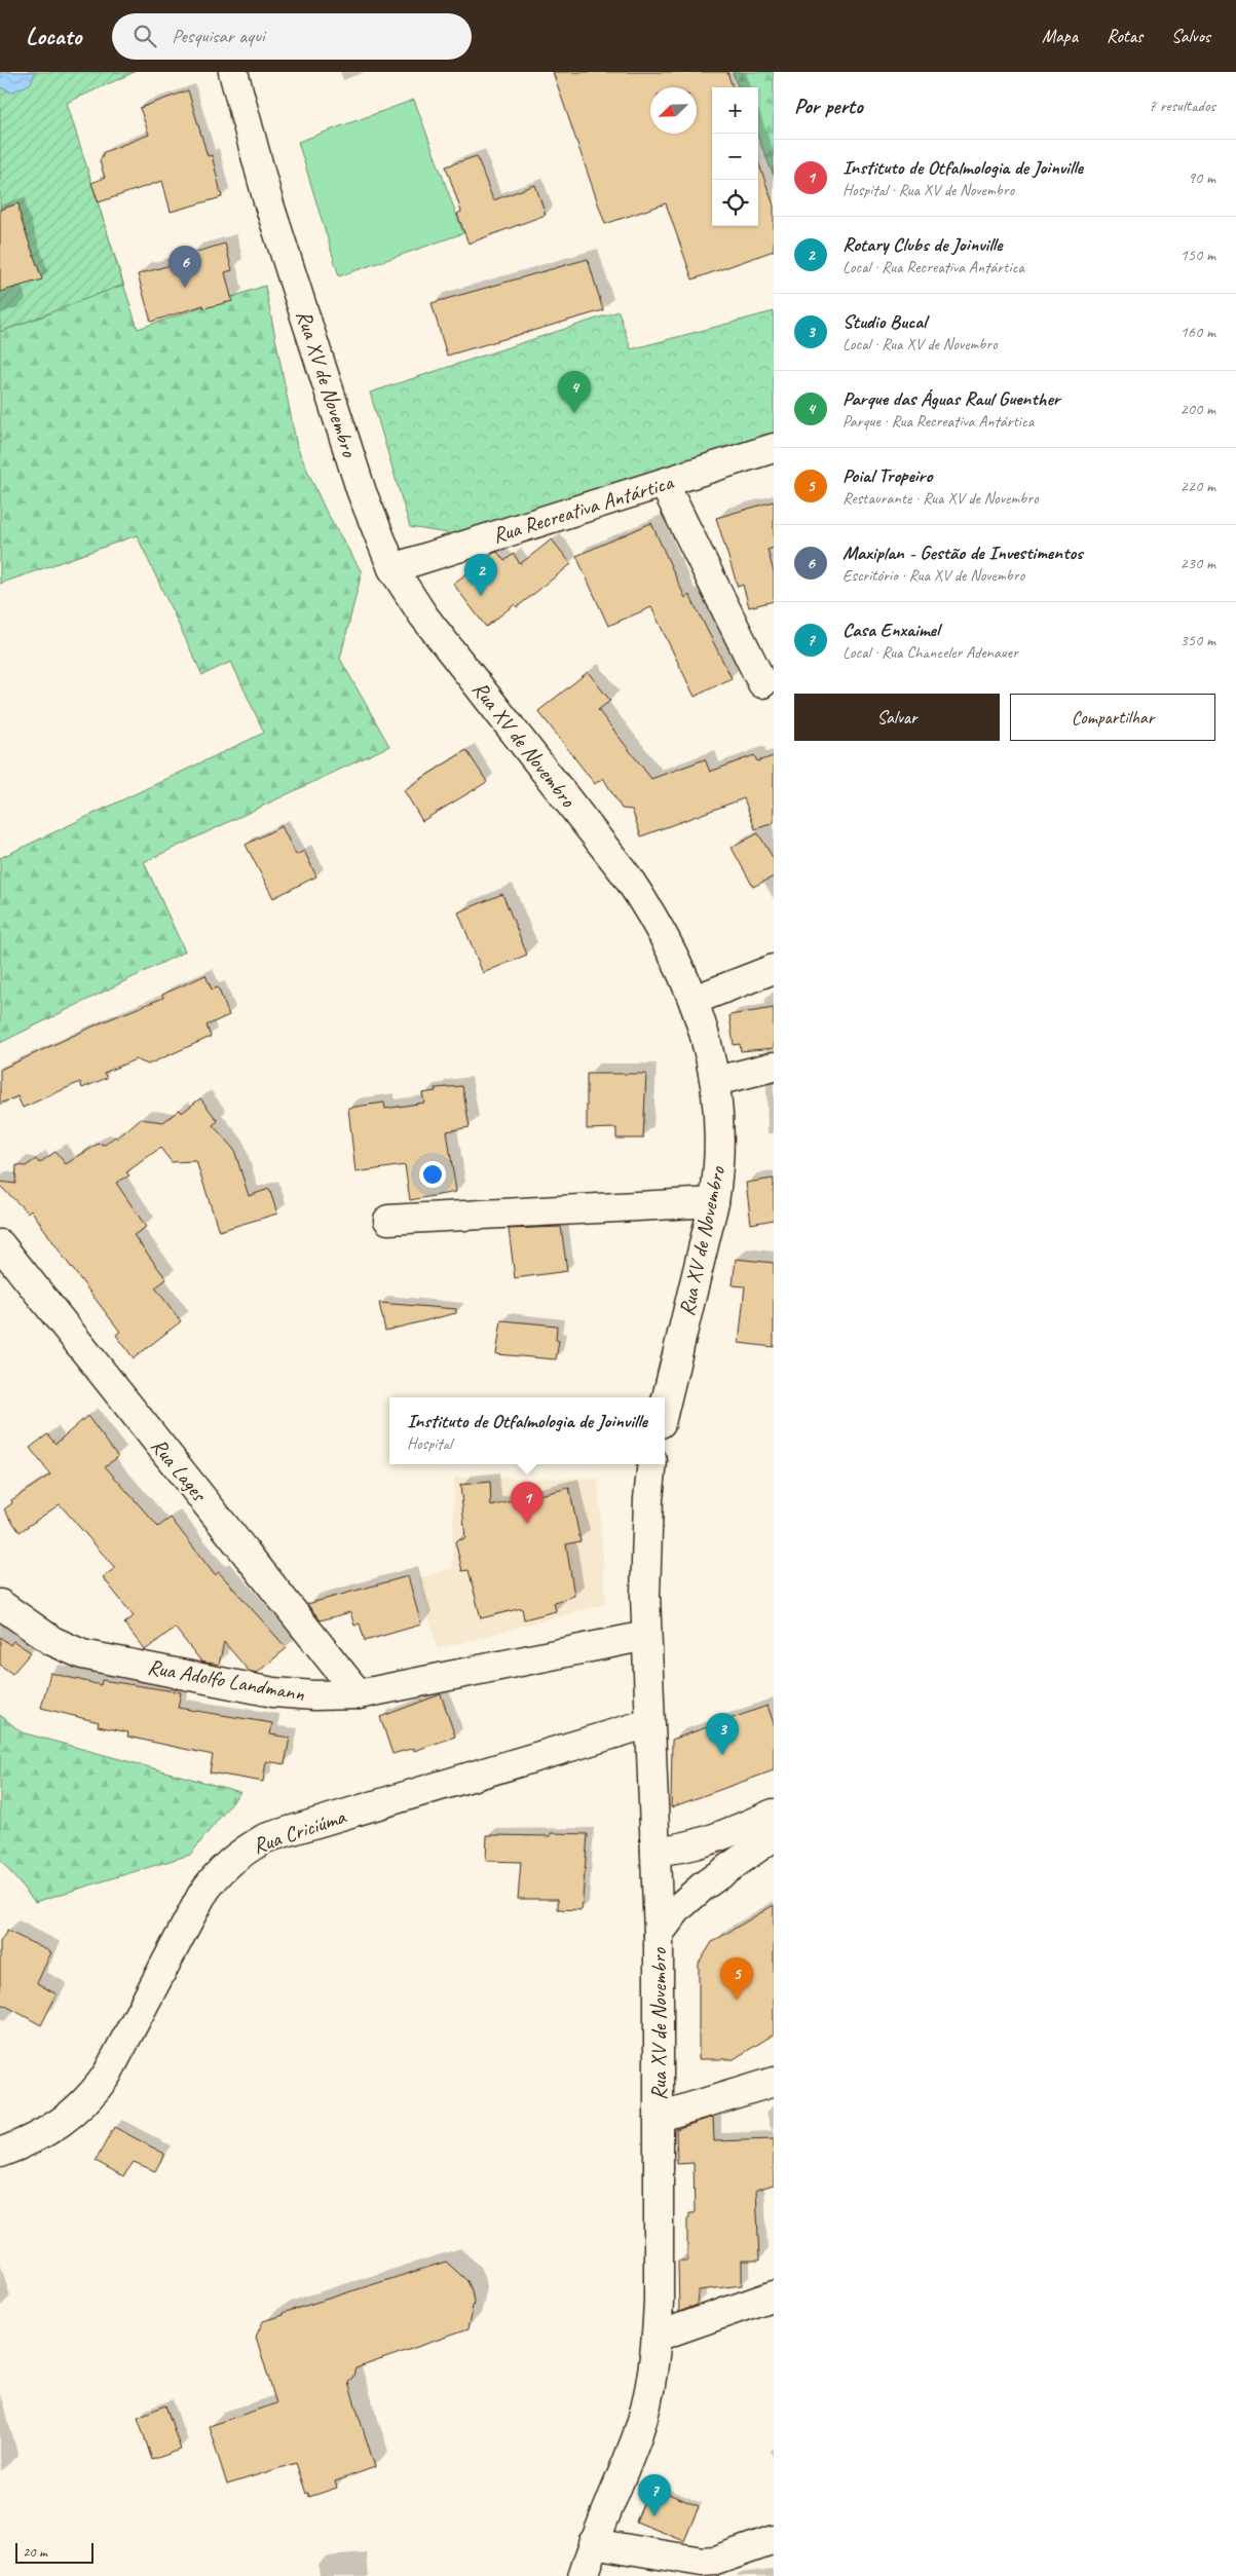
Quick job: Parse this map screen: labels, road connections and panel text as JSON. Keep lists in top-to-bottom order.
{
  "streets": {
    "street": [
      "Rua XV de Novembro",
      "Rua Recreativa Antártica",
      "Rua Lages",
      "Rua Adolfo Landmann",
      "Rua Criciúma"
    ]
  },
  "crossings": [
    ["Rua XV de Novembro", "Rua Recreativa Antártica"],
    ["Rua XV de Novembro", "Rua Adolfo Landmann"],
    ["Rua XV de Novembro", "Rua Criciúma"],
    ["Rua Lages", "Rua Adolfo Landmann"]
  ],
  "scale_bar": "20 m",
  "north": "bottom left",
  "page": {
    "header": "Locato",
    "search": "Pesquisar aqui",
    "nav": ["Mapa", "Rotas", "Salvos"],
    "heading": ["Por perto", "7 resultados"],
    "map_buttons": ["+", "−"],
    "list": [
      {
        "mark": "1",
        "name": "Instituto de Otfalmologia de Joinville",
        "note": "Hospital · Rua XV de Novembro",
        "value": "90 m"
      },
      {
        "mark": "2",
        "name": "Rotary Clubs de Joinville",
        "note": "Local · Rua Recreativa Antártica",
        "value": "150 m"
      },
      {
        "mark": "3",
        "name": "Studio Bucal",
        "note": "Local · Rua XV de Novembro",
        "value": "160 m"
      },
      {
        "mark": "4",
        "name": "Parque das Águas Raul Guenther",
        "note": "Parque · Rua Recreativa Antártica",
        "value": "200 m"
      },
      {
        "mark": "5",
        "name": "Poial Tropeiro",
        "note": "Restaurante · Rua XV de Novembro",
        "value": "220 m"
      },
      {
        "mark": "6",
        "name": "Maxiplan - Gestão de Investimentos",
        "note": "Escritório · Rua XV de Novembro",
        "value": "230 m"
      },
      {
        "mark": "7",
        "name": "Casa Enxaimel",
        "note": "Local · Rua Chanceler Adenauer",
        "value": "350 m"
      }
    ],
    "pins": [
      "6",
      "4",
      "2",
      "1",
      "3",
      "5",
      "7"
    ],
    "buttons": ["Salvar", "Compartilhar"],
    "popup": ["Instituto de Otfalmologia de Joinville", "Hospital"],
    "scale": "20 m"
  }
}
